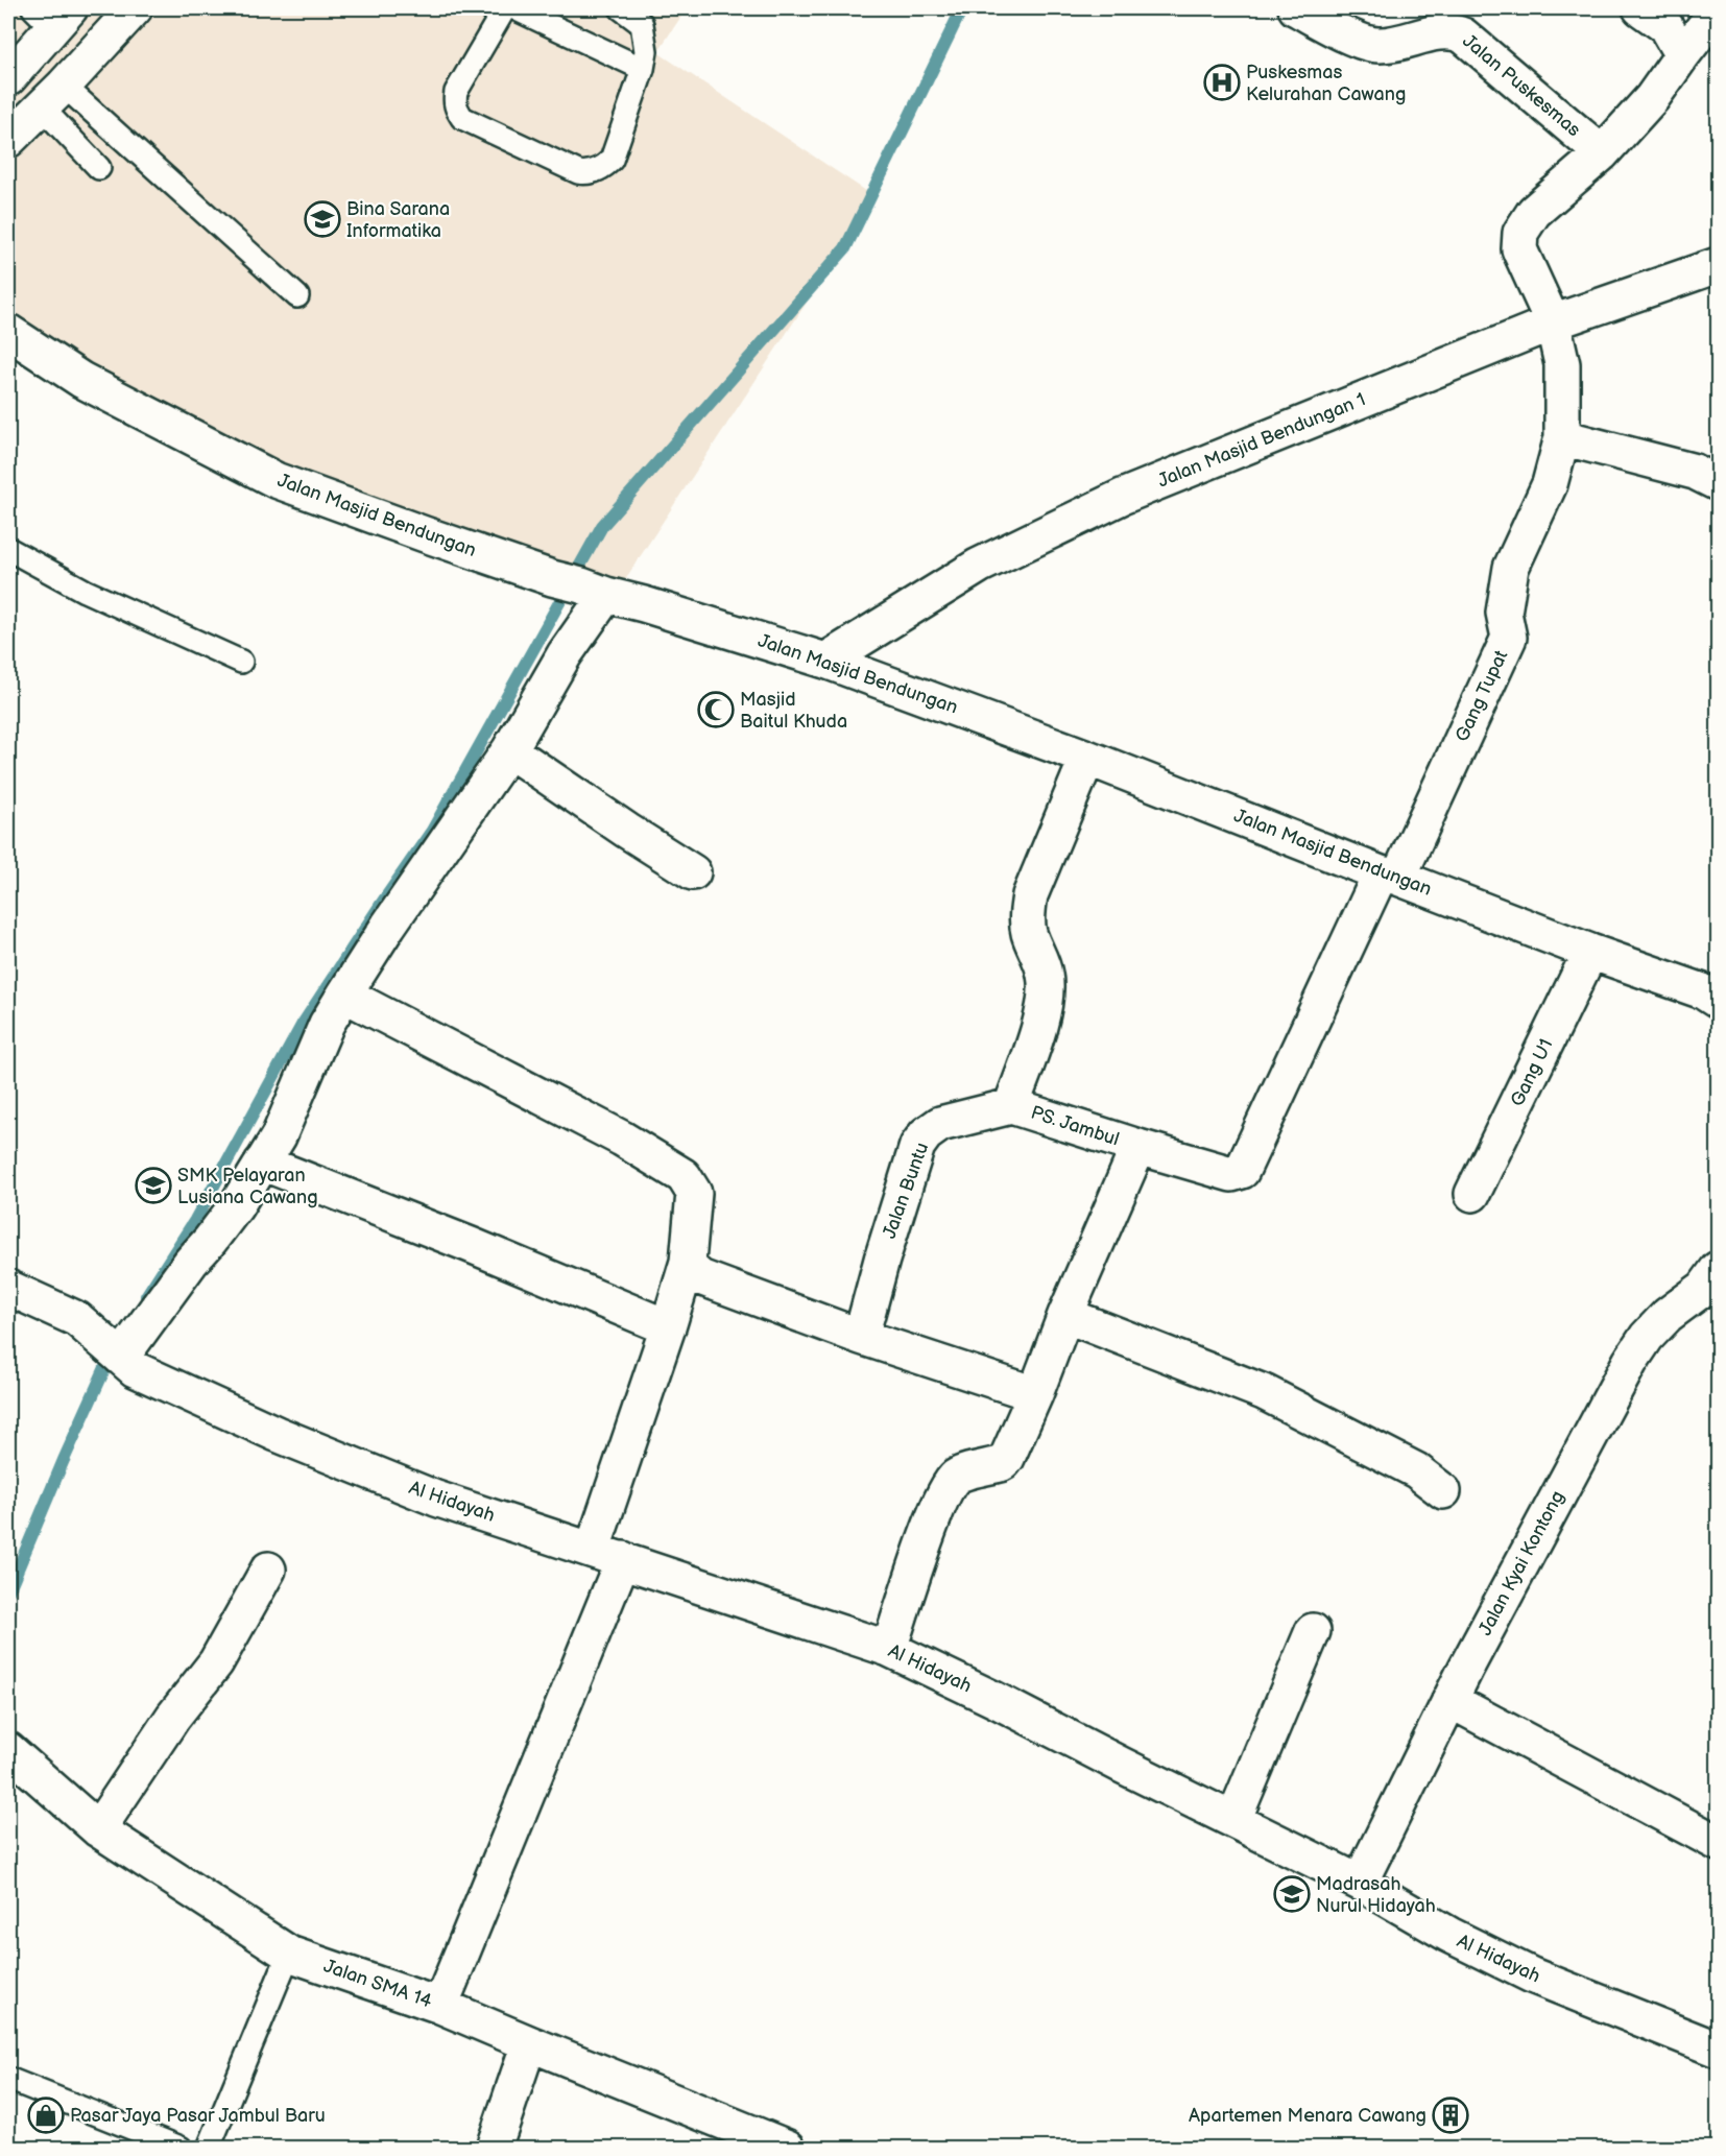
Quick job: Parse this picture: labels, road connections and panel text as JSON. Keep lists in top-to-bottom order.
{
  "streets": {
    "street": [
      "Jalan Puskesmas",
      "Jalan Masjid Bendungan 1",
      "Jalan Masjid Bendungan",
      "Gang Tupat",
      "Gang U1",
      "PS. Jambul",
      "Jalan Buntu",
      "Al Hidayah",
      "Jalan Kyai Kontong",
      "Jalan SMA 14"
    ]
  },
  "crossings": [
    ["Jalan Puskesmas", "Gang Tupat"],
    ["Jalan Masjid Bendungan 1", "Jalan Masjid Bendungan"],
    ["Jalan Masjid Bendungan 1", "Gang Tupat"],
    ["Jalan Masjid Bendungan", "Gang Tupat"],
    ["Jalan Masjid Bendungan", "Gang U1"],
    ["Gang Tupat", "PS. Jambul"],
    ["PS. Jambul", "Jalan Buntu"],
    ["Al Hidayah", "Jalan Kyai Kontong"]
  ],
  "places": {
    "hospital": ["Puskesmas Kelurahan Cawang"],
    "school or university": ["Bina Sarana Informatika", "SMK Pelayaran Lusiana Cawang", "Madrasah Nurul Hidayah"],
    "mosque": ["Masjid Baitul Khuda"],
    "shop": ["Pasar Jaya Pasar Jambul Baru"],
    "building": ["Apartemen Menara Cawang"]
  }
}
